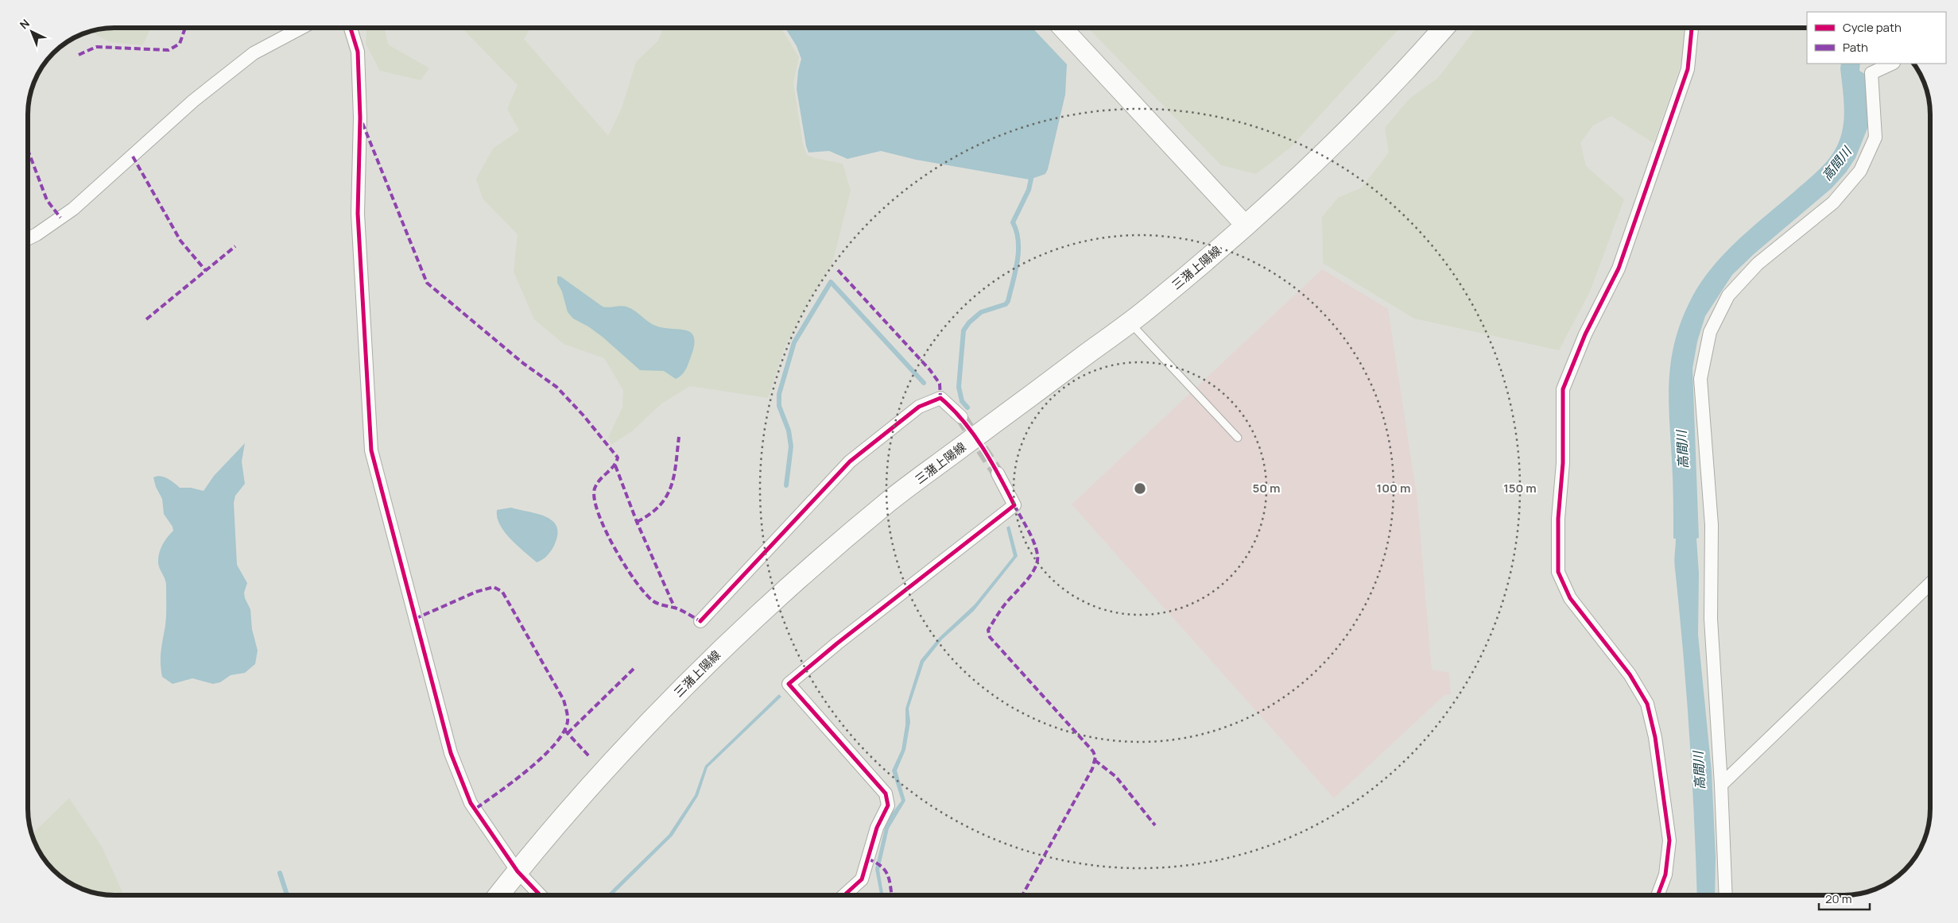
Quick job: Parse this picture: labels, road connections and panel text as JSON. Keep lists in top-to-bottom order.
{
  "streets": {
    "main road": ["三潴上陽線"]
  },
  "water": ["高間川"],
  "legend": ["Cycle path", "Path"],
  "scale_bar": "20 m",
  "north": "top left",
  "rings": ["50 m", "100 m", "150 m"]
}
